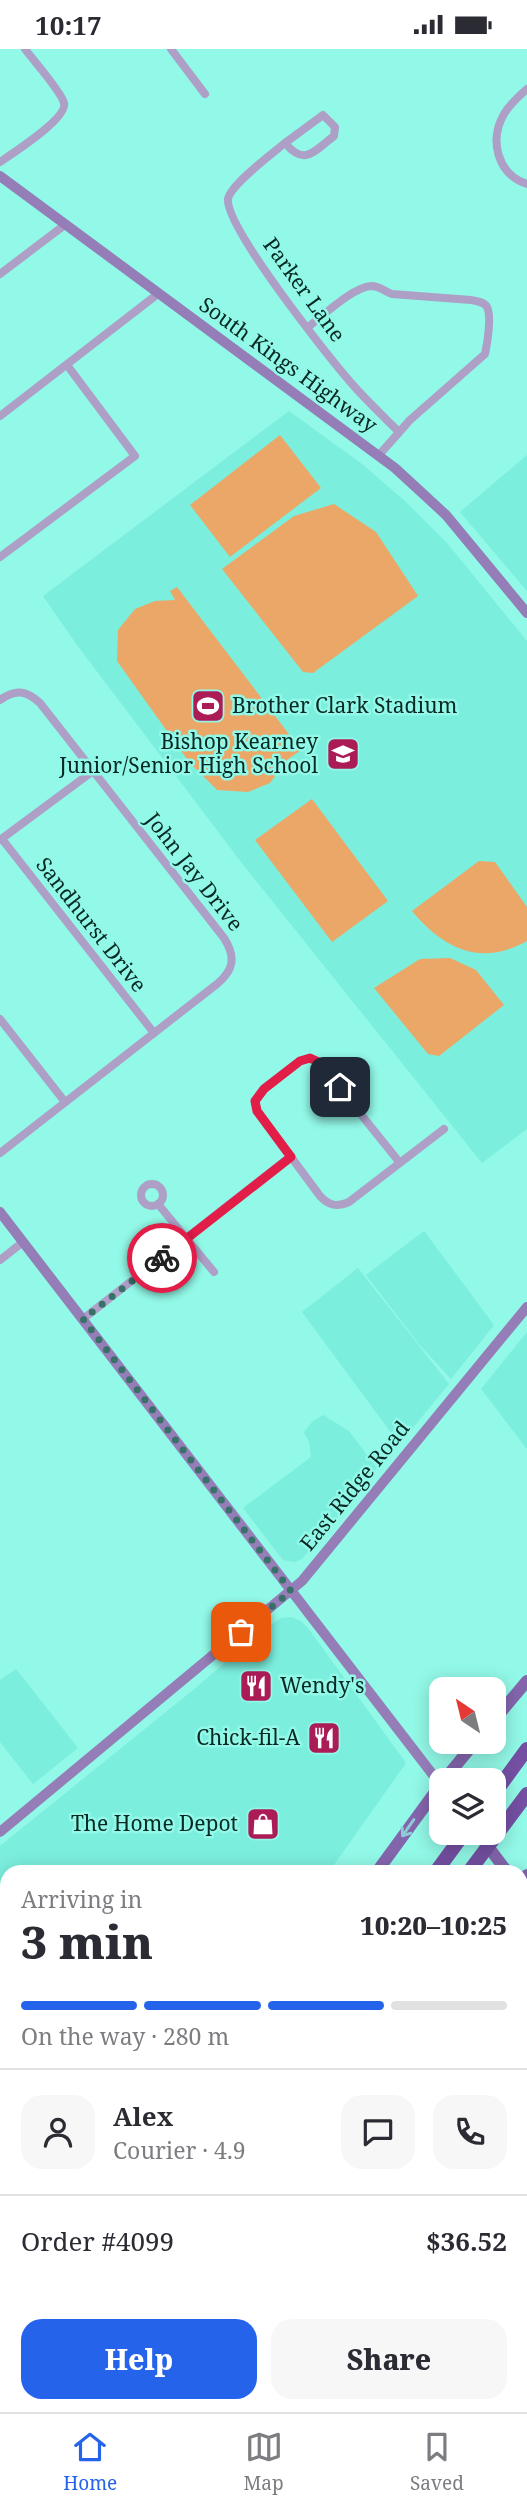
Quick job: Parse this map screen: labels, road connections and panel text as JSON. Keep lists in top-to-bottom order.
{
  "streets": {
    "main road": ["South Kings Highway", "East Ridge Road"],
    "street": ["Parker Lane", "John Jay Drive", "Sandhurst Drive"]
  },
  "crossings": [
    ["John Jay Drive", "Sandhurst Drive"]
  ],
  "places": {
    "sports": ["Brother Clark Stadium"],
    "school or university": ["Bishop Kearney Junior/Senior High School"],
    "restaurant": ["Wendy's", "Chick-fil-A"],
    "shop": ["The Home Depot"]
  },
  "north": "top left",
  "page": {
    "status": "10:17",
    "heading": ["3 min", "Arriving in", "10:20–10:25"],
    "panel": [
      "Alex",
      "Courier · 4.9",
      "Order #4099",
      "$36.52"
    ],
    "bar": "On the way · 280 m",
    "buttons": ["Help", "Share"],
    "tabs": ["Home", "Map", "Saved"]
  }
}
